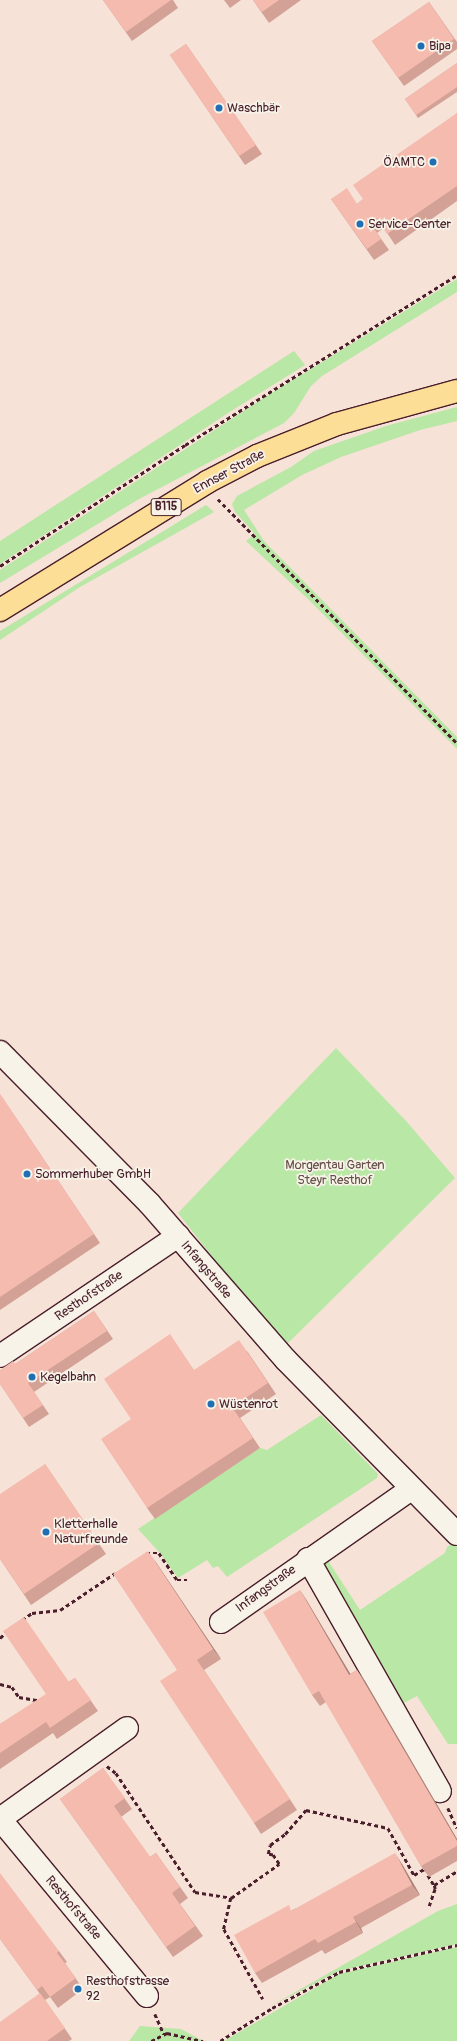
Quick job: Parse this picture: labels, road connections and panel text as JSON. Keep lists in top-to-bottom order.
{
  "streets": {
    "main road": ["Ennser Straße", "B115"],
    "street": ["Infangstraße", "Resthofstraße"]
  },
  "crossings": [
    ["Infangstraße", "Resthofstraße"]
  ],
  "parks": ["Morgentau Garten Steyr Resthof"],
  "places": [
    "Bipa",
    "Waschbär",
    "ÖAMTC",
    "Service-Center",
    "Sommerhuber GmbH",
    "Kegelbahn",
    "Wüstenrot",
    "Kletterhalle Naturfreunde",
    "Resthofstrasse 92"
  ]
}
